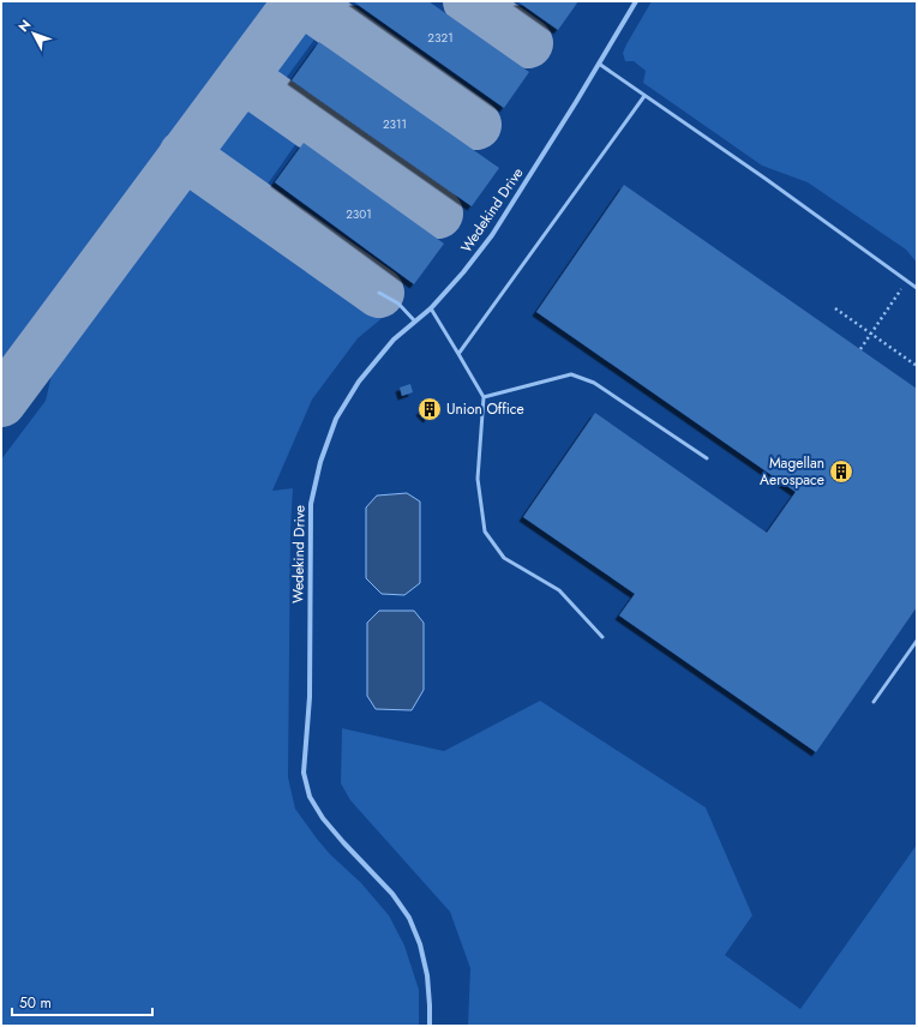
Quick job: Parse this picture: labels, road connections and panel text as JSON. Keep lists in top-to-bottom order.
{
  "streets": {
    "street": ["Wedekind Drive"]
  },
  "places": {
    "building": ["Union Office", "Magellan Aerospace"]
  },
  "house_numbers": ["2321", "2311", "2301"],
  "scale_bar": "50 m",
  "north": "top left"
}
